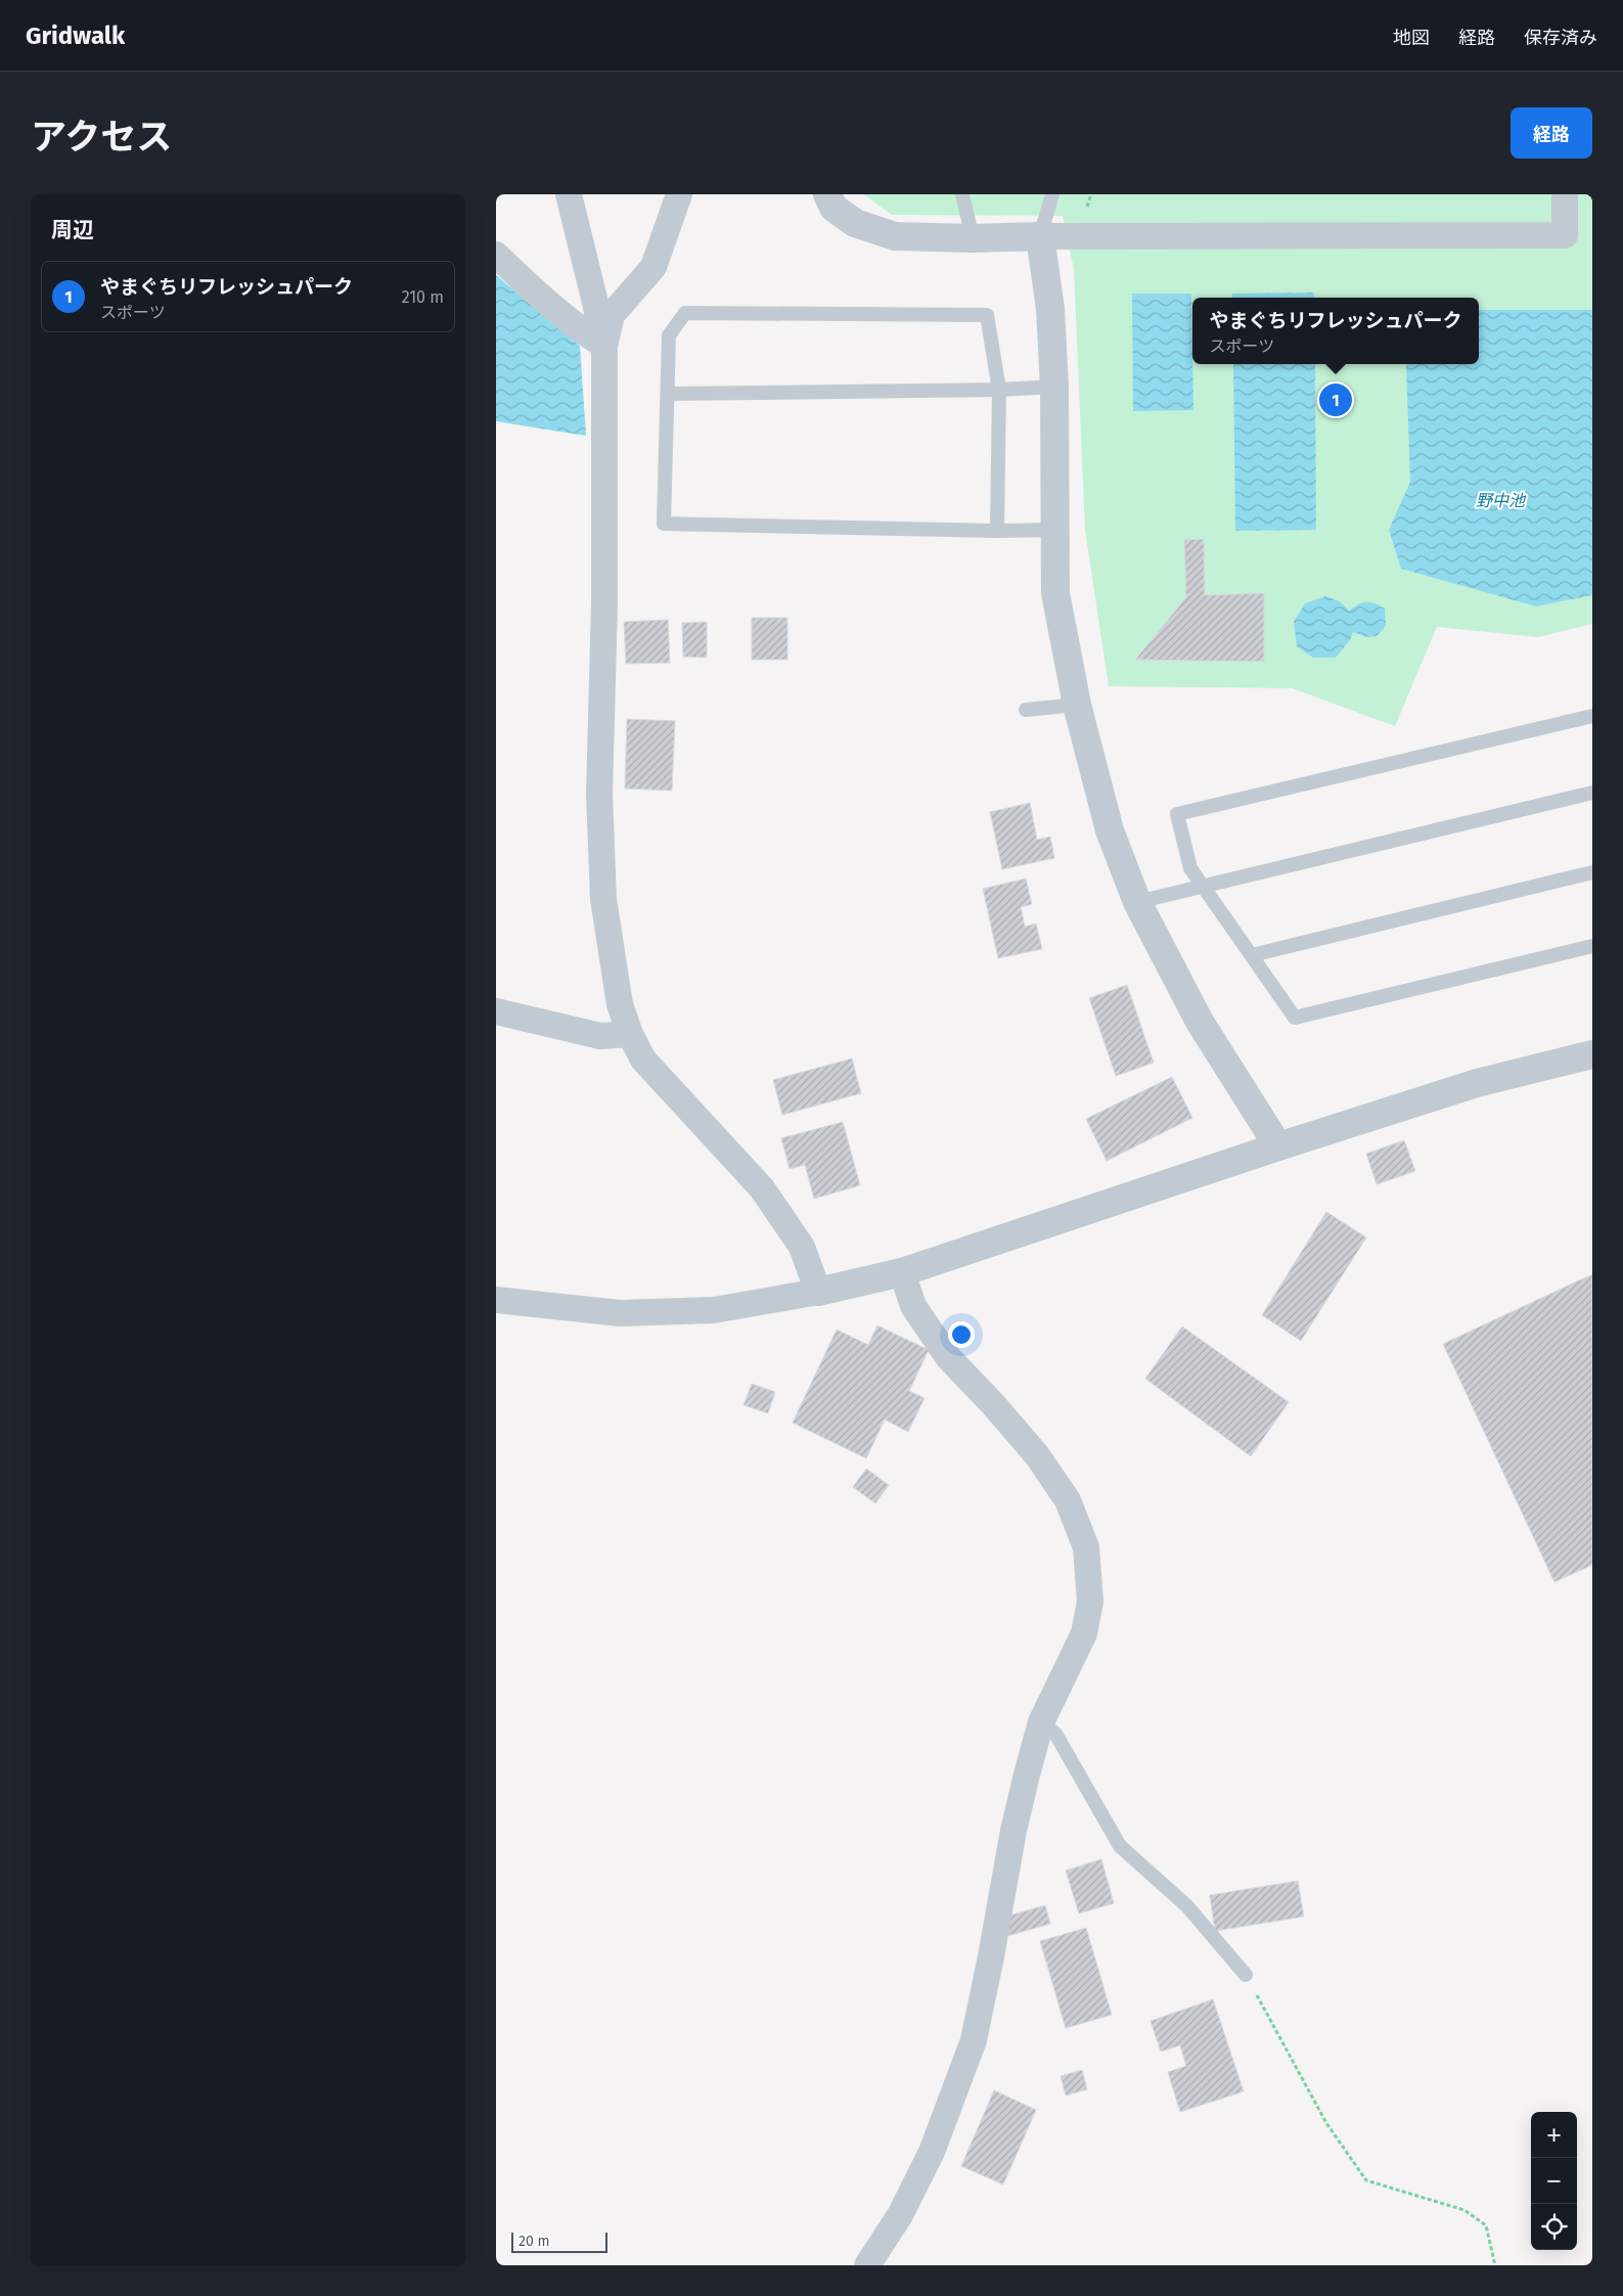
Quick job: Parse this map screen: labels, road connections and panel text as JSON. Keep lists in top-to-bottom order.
{
  "water": ["野中池"],
  "scale_bar": "20 m",
  "page": {
    "header": "Gridwalk",
    "nav": ["地図", "経路", "保存済み"],
    "title": "アクセス",
    "buttons": "経路",
    "heading": "周辺",
    "list": [
      {
        "mark": "1",
        "name": "やまぐちリフレッシュパーク",
        "note": "スポーツ",
        "value": "210 m"
      }
    ],
    "popup": ["やまぐちリフレッシュパーク", "スポーツ"],
    "pins": "1",
    "map_buttons": ["+", "−"],
    "scale": "20 m"
  }
}
